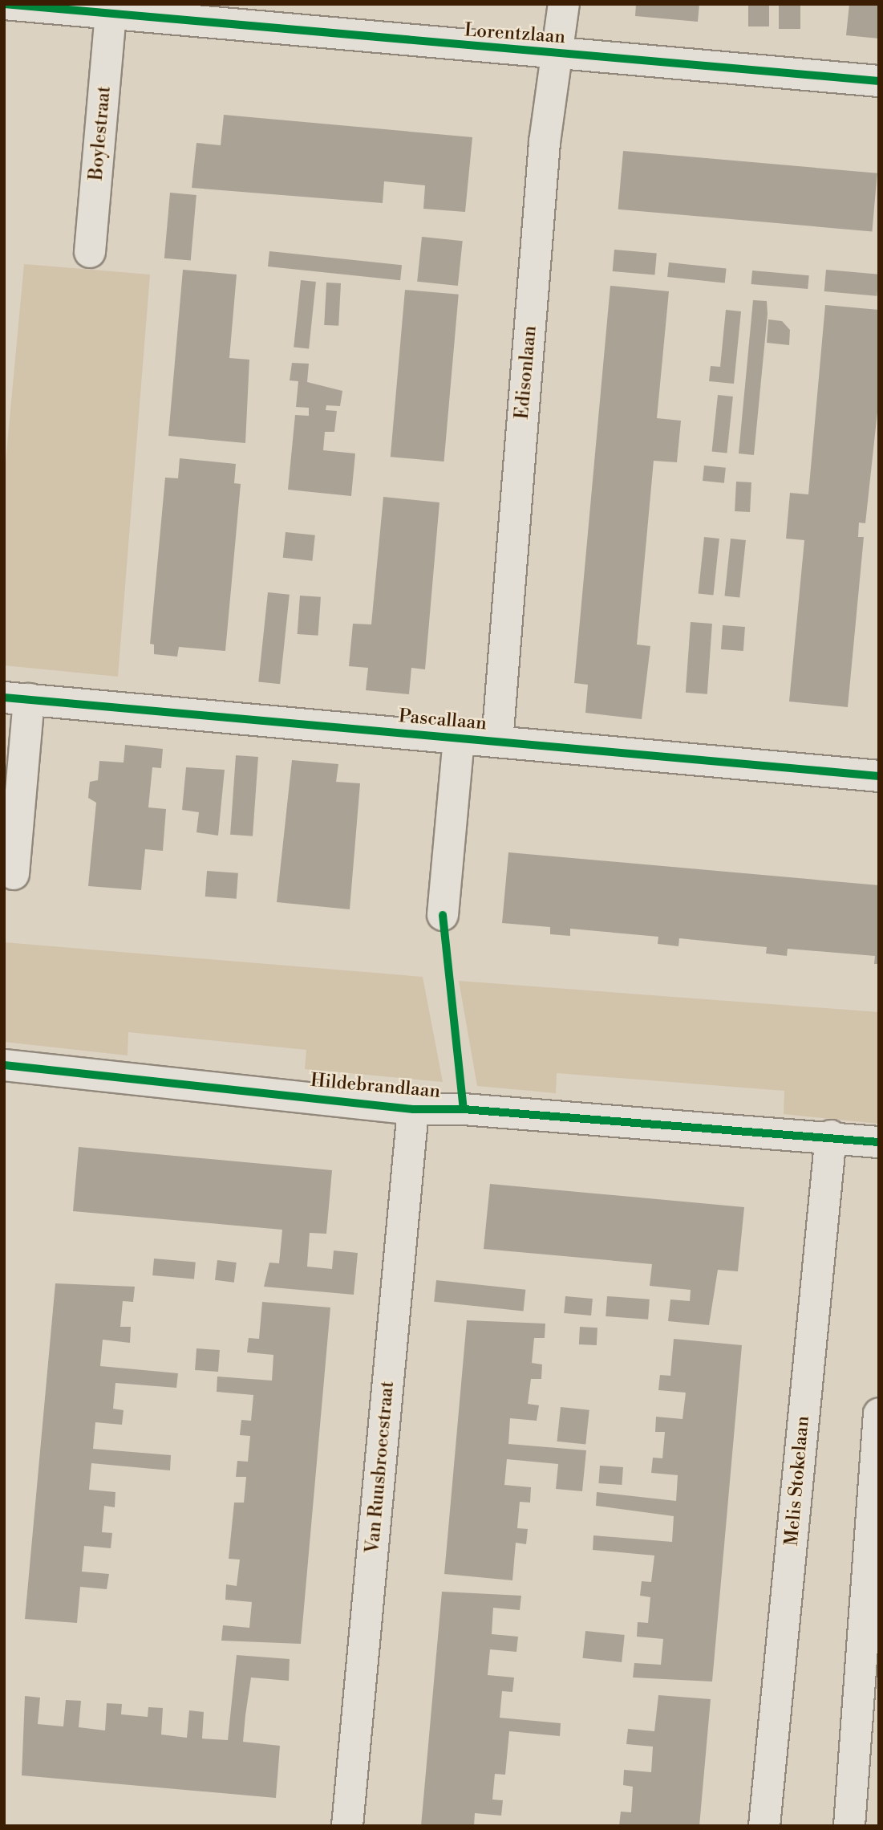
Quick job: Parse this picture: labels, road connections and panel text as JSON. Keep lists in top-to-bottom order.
{
  "streets": {
    "street": [
      "Lorentzlaan",
      "Boylestraat",
      "Edisonlaan",
      "Pascallaan",
      "Hildebrandlaan",
      "Van Ruusbroecstraat",
      "Melis Stokelaan"
    ]
  },
  "crossings": [
    ["Lorentzlaan", "Boylestraat"],
    ["Lorentzlaan", "Edisonlaan"],
    ["Edisonlaan", "Pascallaan"],
    ["Hildebrandlaan", "Van Ruusbroecstraat"],
    ["Hildebrandlaan", "Melis Stokelaan"]
  ]
}
